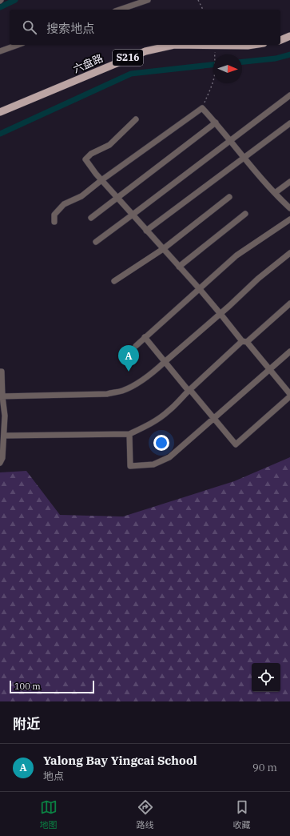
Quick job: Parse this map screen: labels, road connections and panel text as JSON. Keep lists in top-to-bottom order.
{
  "streets": {
    "main road": ["S216", "六盘路"]
  },
  "scale_bar": "100 m",
  "north": "right",
  "page": {
    "search": "搜索地点",
    "pins": "A",
    "scale": "100 m",
    "heading": "附近",
    "list": [
      {
        "mark": "A",
        "name": "Yalong Bay Yingcai School",
        "note": "地点",
        "value": "90 m"
      }
    ],
    "nav": ["地图", "路线", "收藏"]
  }
}
